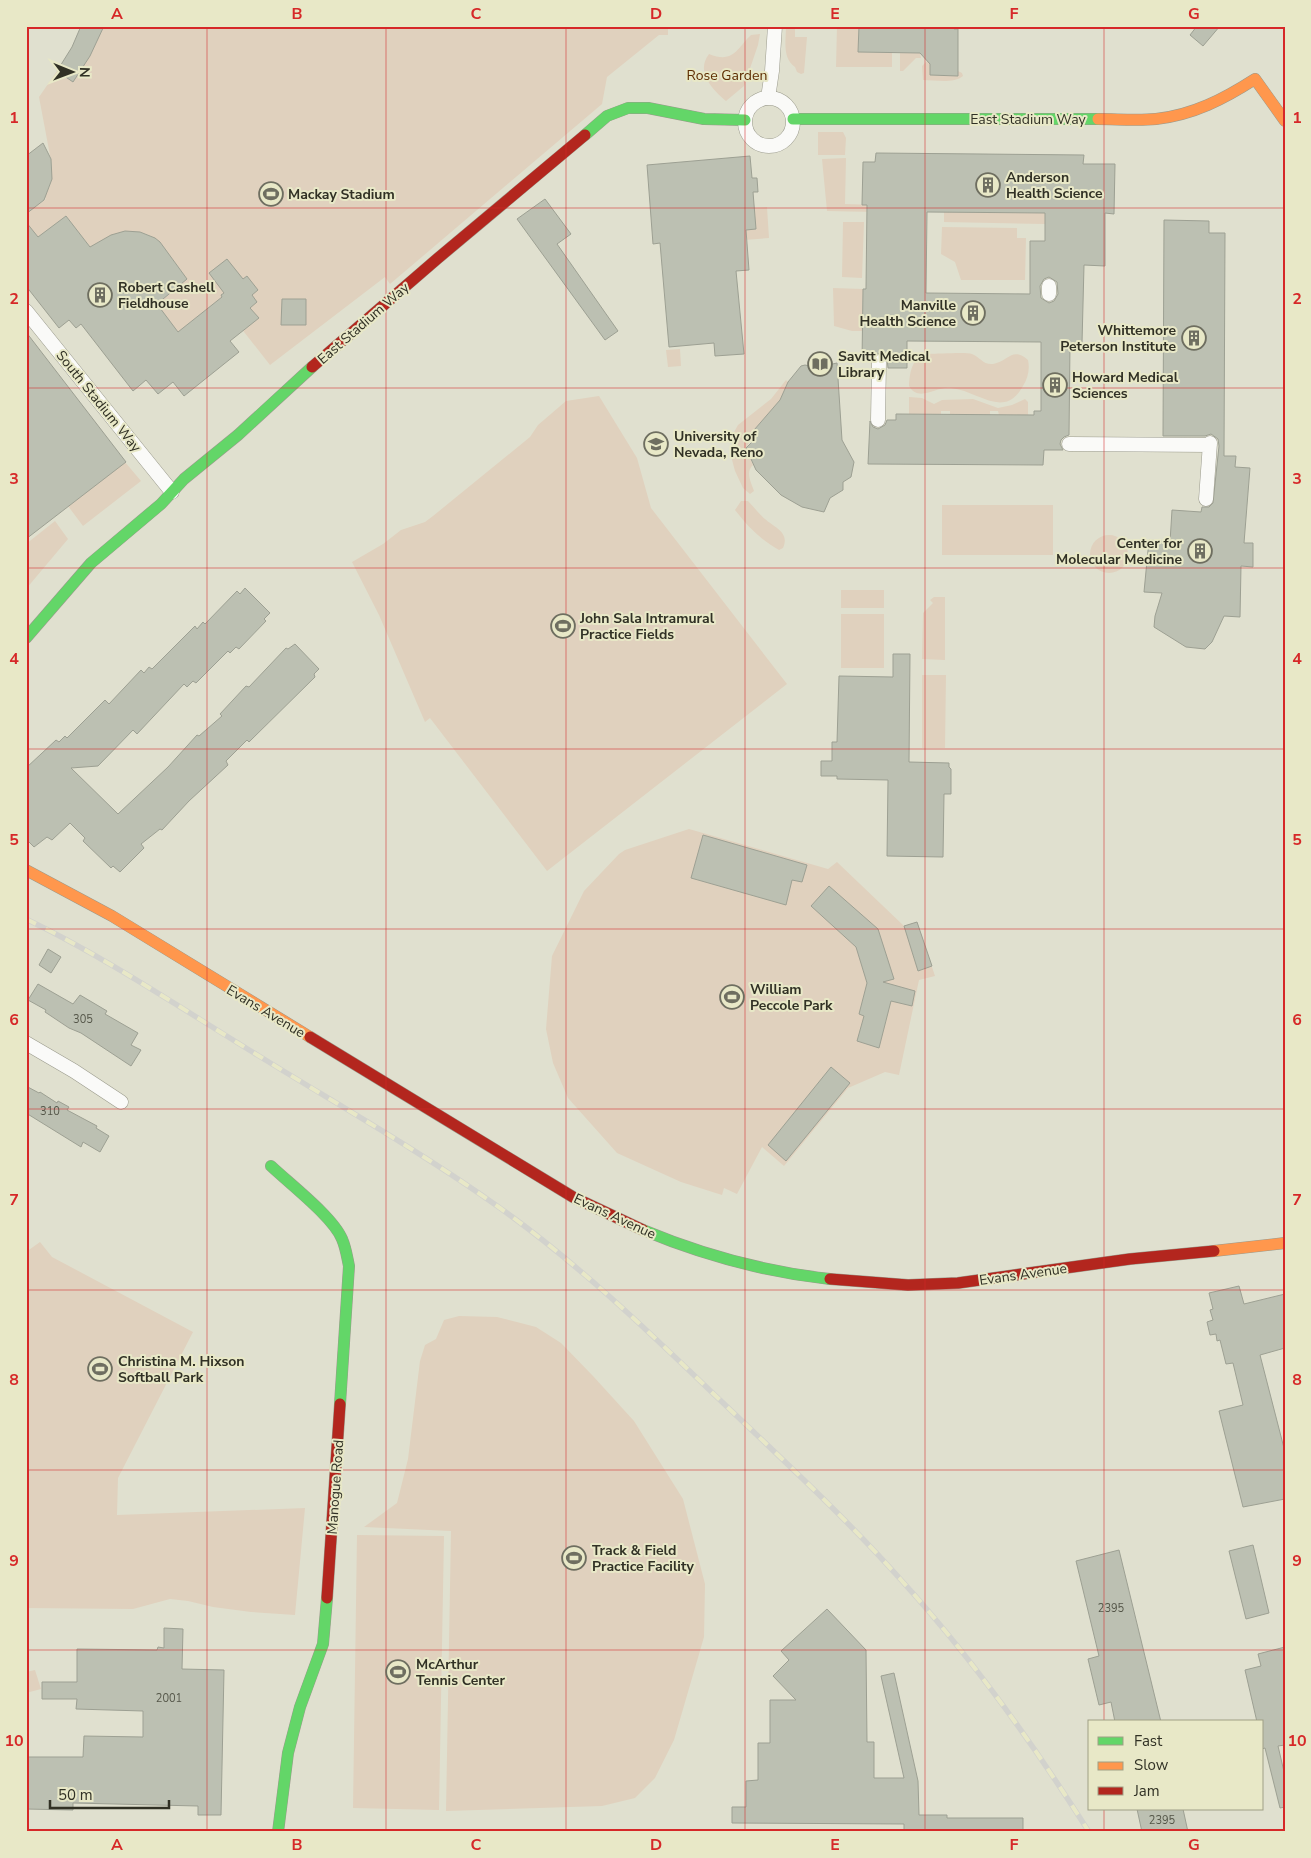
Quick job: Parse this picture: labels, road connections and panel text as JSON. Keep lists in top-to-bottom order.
{
  "streets": {
    "street": [
      "East Stadium Way",
      "South Stadium Way",
      "Evans Avenue",
      "Manogue Road"
    ]
  },
  "crossings": [
    ["East Stadium Way", "South Stadium Way"]
  ],
  "parks": ["Rose Garden"],
  "places": {
    "building": [
      "Anderson Health Science",
      "Robert Cashell Fieldhouse",
      "Manville Health Science",
      "Whittemore Peterson Institute",
      "Howard Medical Sciences",
      "Center for Molecular Medicine"
    ],
    "sports": [
      "Mackay Stadium",
      "John Sala Intramural Practice Fields",
      "William Peccole Park",
      "Christina M. Hixson Softball Park",
      "Track & Field Practice Facility",
      "McArthur Tennis Center"
    ],
    "library": ["Savitt Medical Library"],
    "school or university": ["University of Nevada, Reno"]
  },
  "house_numbers": [
    "305",
    "310",
    "2395",
    "2001",
    "2395"
  ],
  "legend": ["Fast", "Slow", "Jam"],
  "scale_bar": "50 m",
  "north": "right",
  "grid": {
    "columns": [
      "A",
      "B",
      "C",
      "D",
      "E",
      "F",
      "G"
    ],
    "rows": [
      "1",
      "2",
      "3",
      "4",
      "5",
      "6",
      "7",
      "8",
      "9",
      "10"
    ]
  }
}
